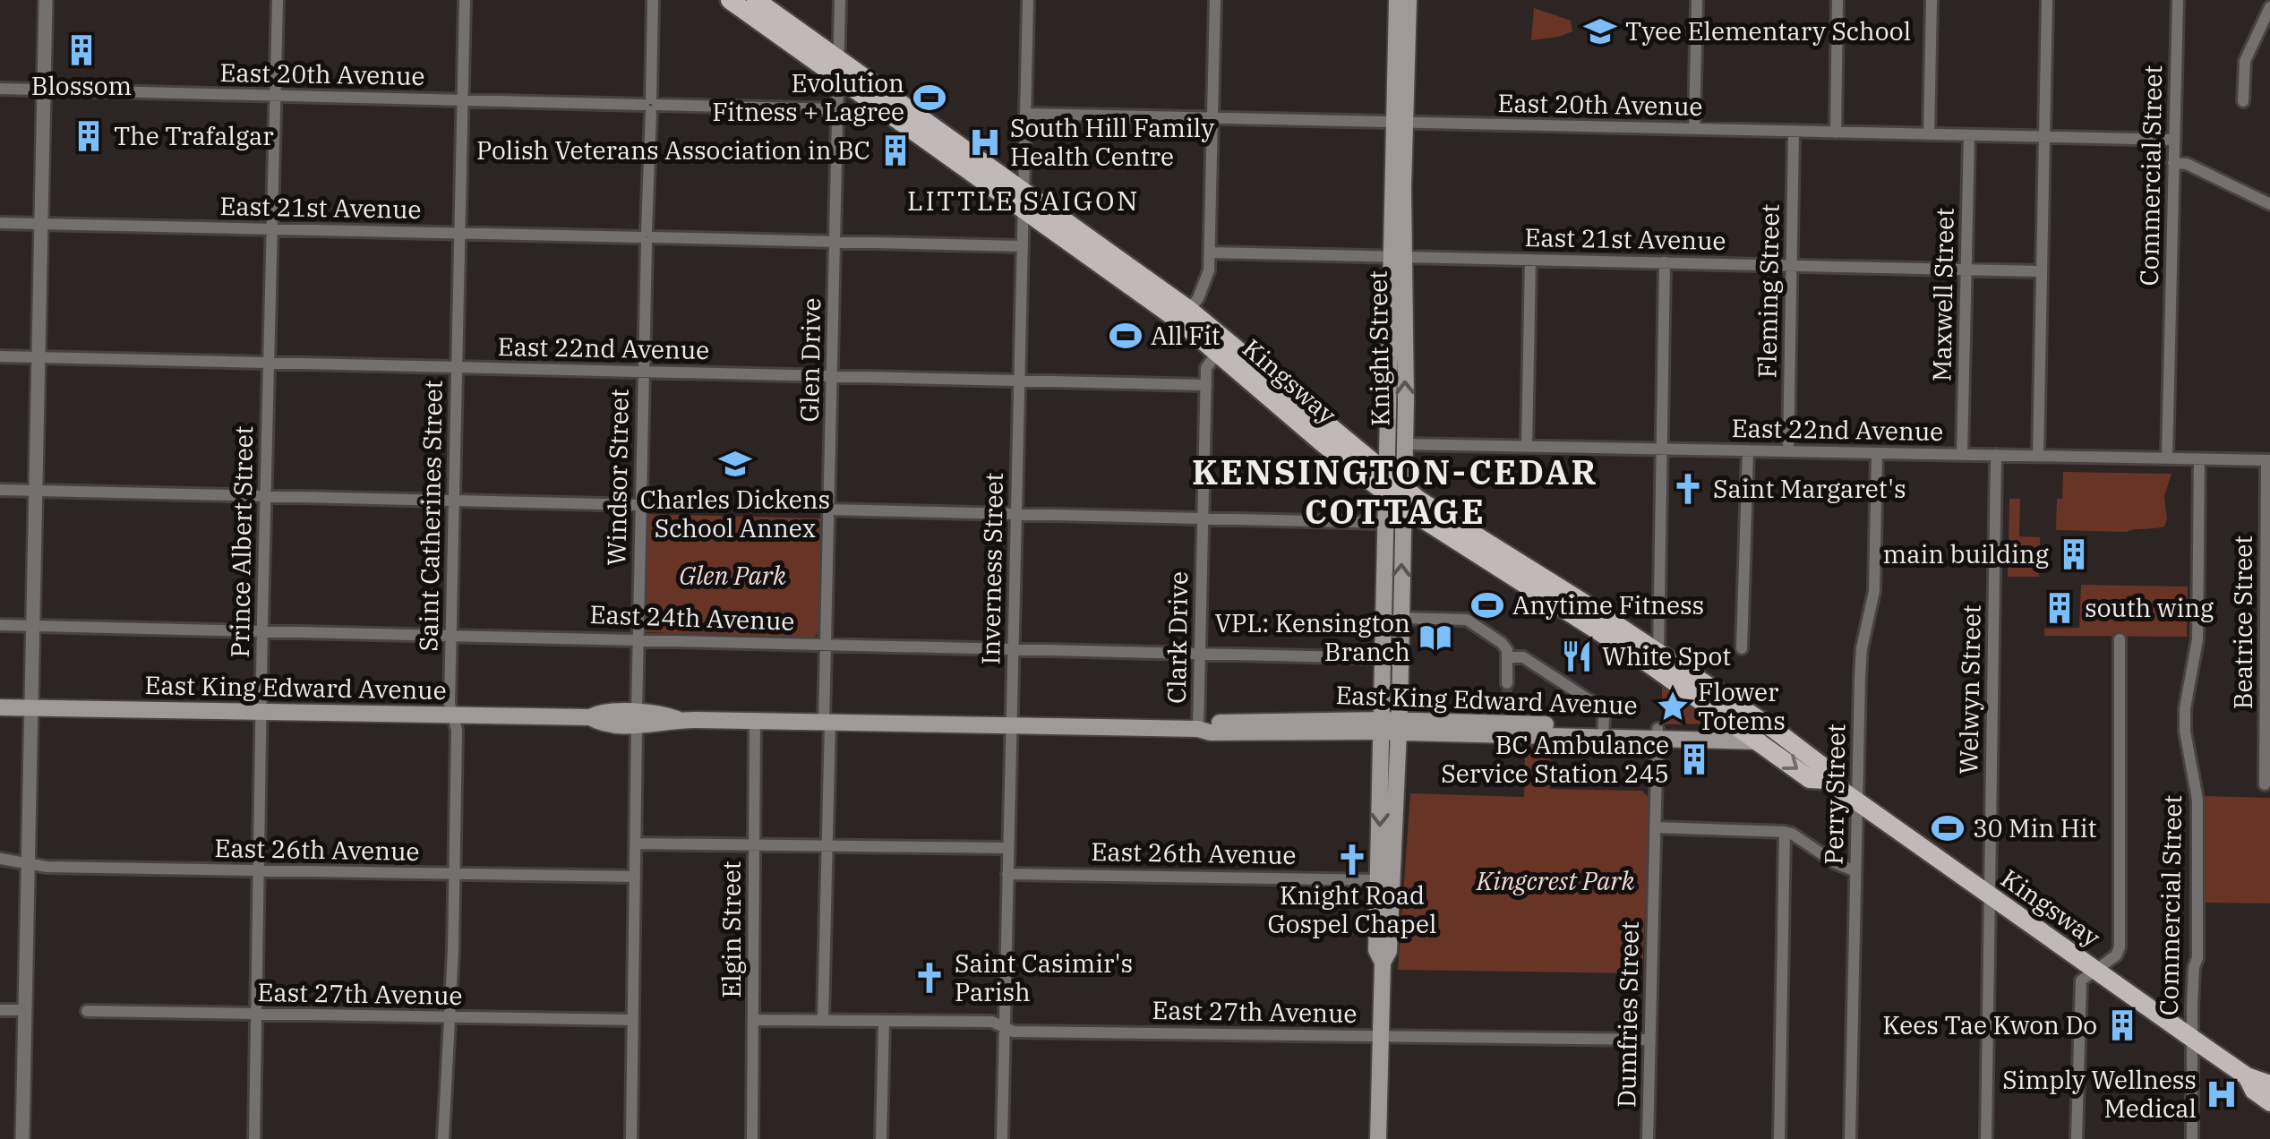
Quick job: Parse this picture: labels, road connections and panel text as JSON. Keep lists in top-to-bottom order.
{
  "streets": {
    "main road": ["Knight Street", "Kingsway", "East King Edward Avenue"],
    "street": [
      "East 20th Avenue",
      "Commercial Street",
      "East 21st Avenue",
      "Fleming Street",
      "Maxwell Street",
      "East 22nd Avenue",
      "Glen Drive",
      "Windsor Street",
      "Saint Catherines Street",
      "Prince Albert Street",
      "Inverness Street",
      "East 24th Avenue",
      "Beatrice Street",
      "Clark Drive",
      "Welwyn Street",
      "Perry Street",
      "East 26th Avenue",
      "Elgin Street",
      "East 27th Avenue",
      "Dumfries Street"
    ]
  },
  "crossings": [
    ["East 20th Avenue", "Commercial Street"],
    ["East 20th Avenue", "Fleming Street"],
    ["East 20th Avenue", "Maxwell Street"],
    ["East 20th Avenue", "Knight Street"],
    ["East 20th Avenue", "Glen Drive"],
    ["East 20th Avenue", "Windsor Street"],
    ["East 20th Avenue", "Saint Catherines Street"],
    ["East 20th Avenue", "Prince Albert Street"],
    ["East 20th Avenue", "Inverness Street"],
    ["Commercial Street", "East 22nd Avenue"],
    ["Commercial Street", "Kingsway"],
    ["East 21st Avenue", "Fleming Street"],
    ["East 21st Avenue", "Maxwell Street"],
    ["East 21st Avenue", "Knight Street"],
    ["East 21st Avenue", "Glen Drive"],
    ["East 21st Avenue", "Windsor Street"],
    ["East 21st Avenue", "Saint Catherines Street"],
    ["East 21st Avenue", "Prince Albert Street"],
    ["East 21st Avenue", "Inverness Street"],
    ["Fleming Street", "East 22nd Avenue"],
    ["Maxwell Street", "East 22nd Avenue"],
    ["East 22nd Avenue", "Knight Street"],
    ["East 22nd Avenue", "Glen Drive"],
    ["East 22nd Avenue", "Windsor Street"],
    ["East 22nd Avenue", "Saint Catherines Street"],
    ["East 22nd Avenue", "Prince Albert Street"],
    ["East 22nd Avenue", "Inverness Street"],
    ["East 22nd Avenue", "Beatrice Street"],
    ["East 22nd Avenue", "Clark Drive"],
    ["East 22nd Avenue", "Welwyn Street"],
    ["East 22nd Avenue", "Perry Street"],
    ["Knight Street", "Kingsway"],
    ["Knight Street", "East 24th Avenue"],
    ["Knight Street", "East King Edward Avenue"],
    ["Knight Street", "East 26th Avenue"],
    ["Knight Street", "East 27th Avenue"],
    ["Glen Drive", "Kingsway"],
    ["Glen Drive", "East 24th Avenue"],
    ["Glen Drive", "East King Edward Avenue"],
    ["Glen Drive", "East 27th Avenue"],
    ["Kingsway", "Inverness Street"],
    ["Kingsway", "Clark Drive"],
    ["Kingsway", "East King Edward Avenue"],
    ["Kingsway", "Welwyn Street"],
    ["Kingsway", "Perry Street"],
    ["Windsor Street", "East 24th Avenue"],
    ["Windsor Street", "East King Edward Avenue"],
    ["Windsor Street", "East 26th Avenue"],
    ["Windsor Street", "East 27th Avenue"],
    ["Saint Catherines Street", "East 24th Avenue"],
    ["Saint Catherines Street", "East King Edward Avenue"],
    ["Saint Catherines Street", "East 26th Avenue"],
    ["Saint Catherines Street", "East 27th Avenue"],
    ["Prince Albert Street", "East 24th Avenue"],
    ["Prince Albert Street", "East King Edward Avenue"],
    ["Prince Albert Street", "East 26th Avenue"],
    ["Prince Albert Street", "East 27th Avenue"],
    ["Inverness Street", "East 24th Avenue"],
    ["Inverness Street", "East King Edward Avenue"],
    ["Inverness Street", "East 26th Avenue"],
    ["Inverness Street", "East 27th Avenue"],
    ["East 24th Avenue", "Clark Drive"],
    ["Clark Drive", "East King Edward Avenue"],
    ["East King Edward Avenue", "Elgin Street"],
    ["East King Edward Avenue", "Dumfries Street"],
    ["Elgin Street", "East 27th Avenue"],
    ["East 27th Avenue", "Dumfries Street"]
  ],
  "districts": ["LITTLE SAIGON", "KENSINGTON-CEDAR COTTAGE"],
  "parks": ["Glen Park", "Kingcrest Park"],
  "places": {
    "school or university": ["Tyee Elementary School", "Charles Dickens School Annex"],
    "building": [
      "Blossom",
      "The Trafalgar",
      "Polish Veterans Association in BC",
      "main building",
      "south wing",
      "BC Ambulance Service Station 245",
      "Kees Tae Kwon Do"
    ],
    "sports": [
      "Evolution Fitness + Lagree",
      "All Fit",
      "Anytime Fitness",
      "30 Min Hit"
    ],
    "hospital": ["South Hill Family Health Centre", "Simply Wellness Medical"],
    "church": ["Saint Margaret's", "Knight Road Gospel Chapel", "Saint Casimir's Parish"],
    "library": ["VPL: Kensington Branch"],
    "restaurant": ["White Spot"],
    "place": ["Flower Totems"]
  }
}
